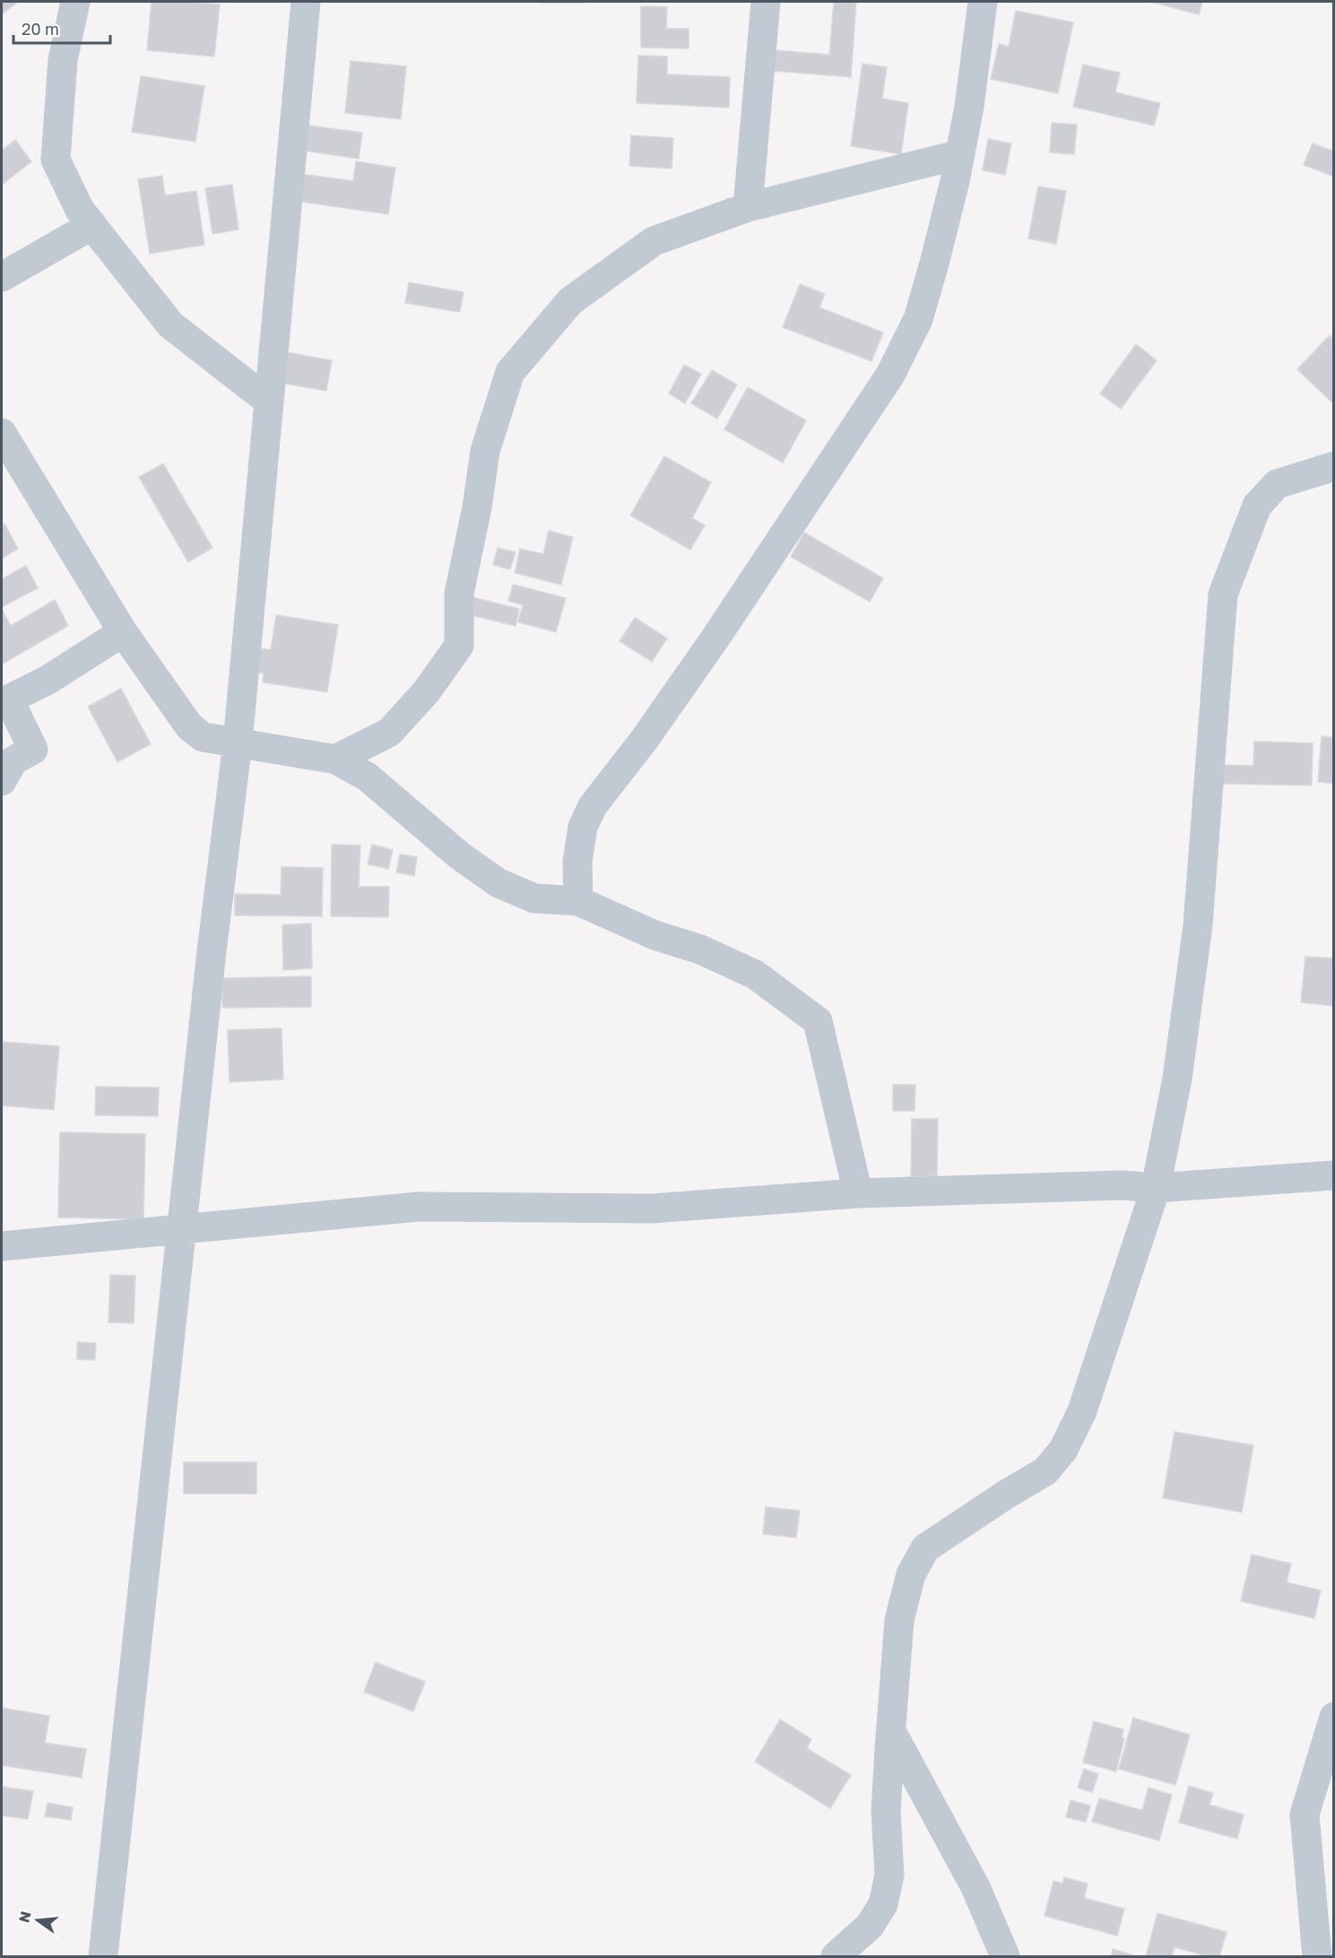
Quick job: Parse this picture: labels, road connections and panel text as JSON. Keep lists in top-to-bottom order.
{
  "scale_bar": "20 m",
  "north": "left"
}
